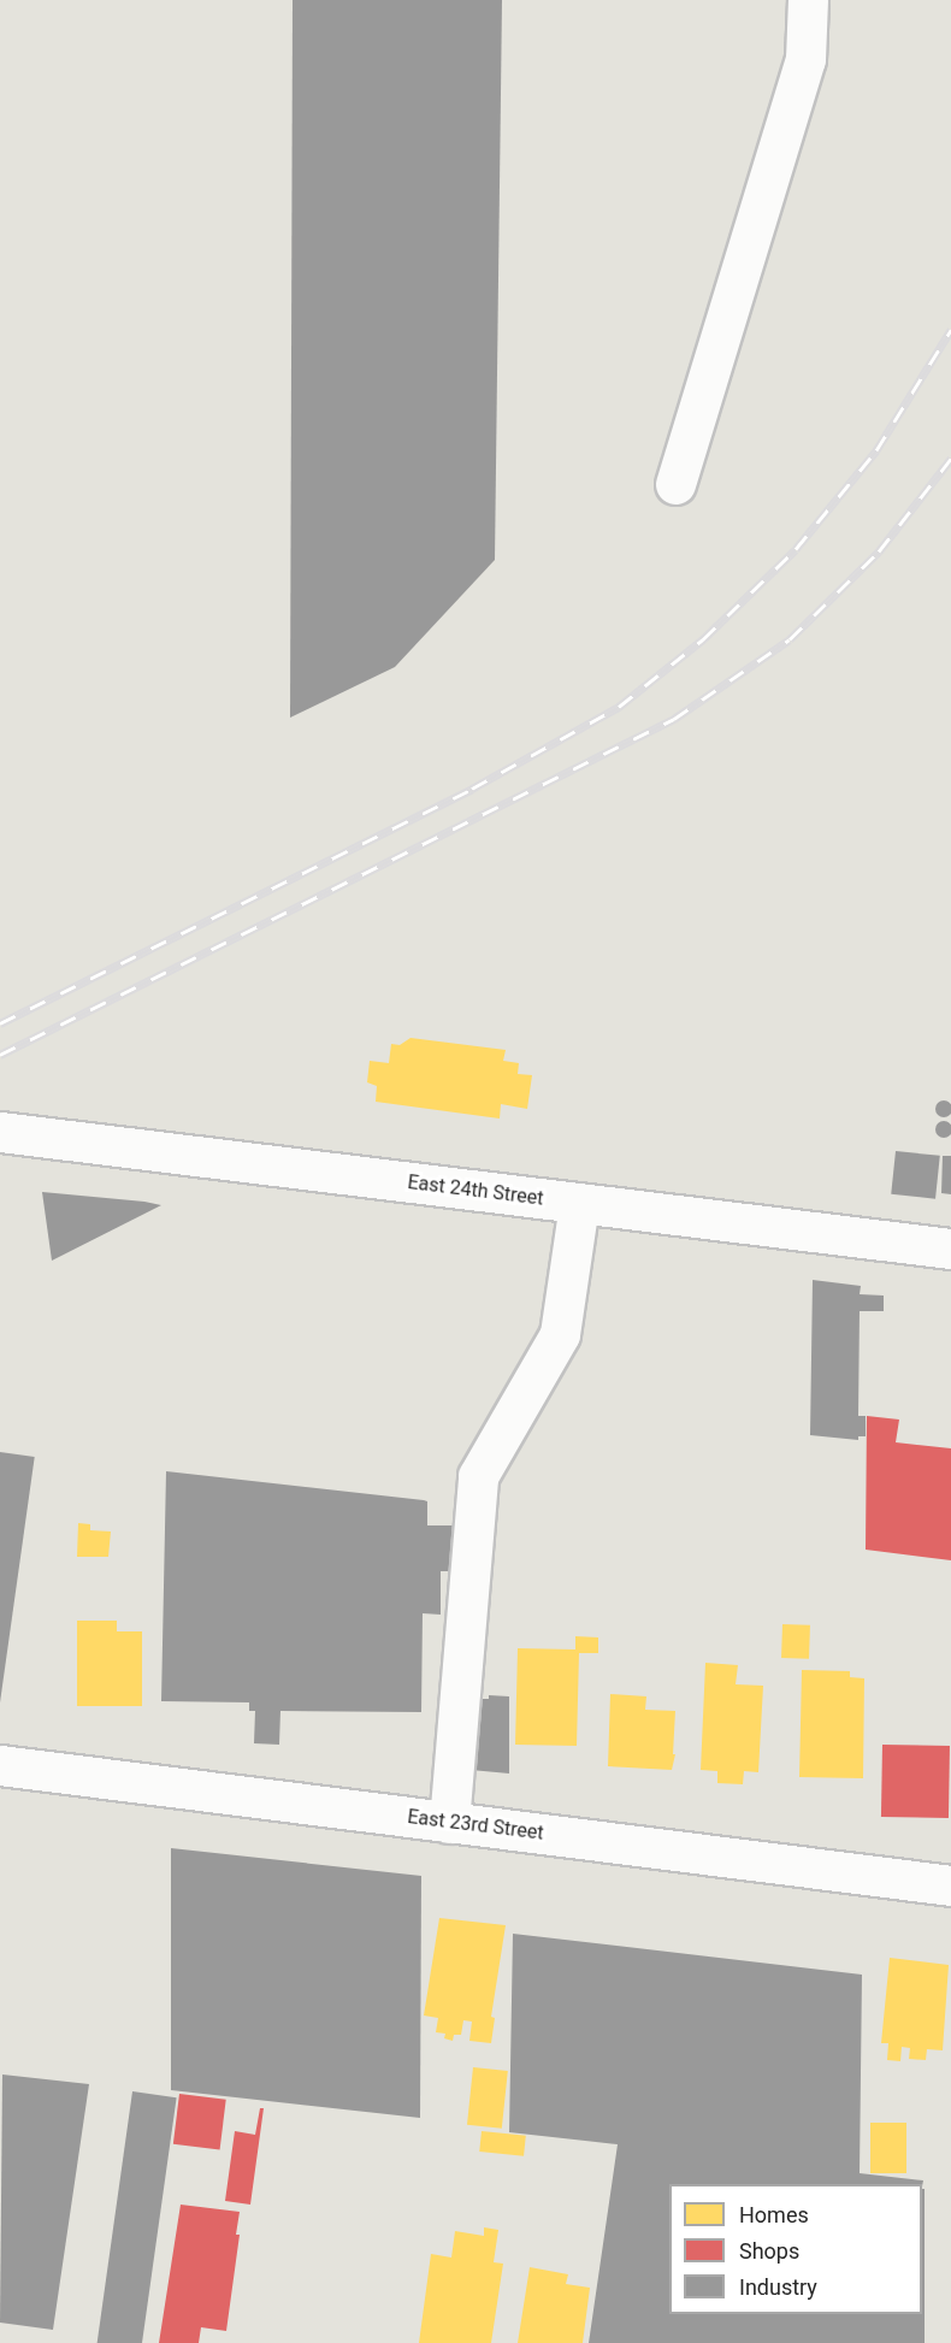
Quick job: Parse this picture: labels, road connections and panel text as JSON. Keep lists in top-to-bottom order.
{
  "streets": {
    "street": ["East 24th Street", "East 23rd Street"]
  },
  "legend": ["Homes", "Shops", "Industry"]
}
